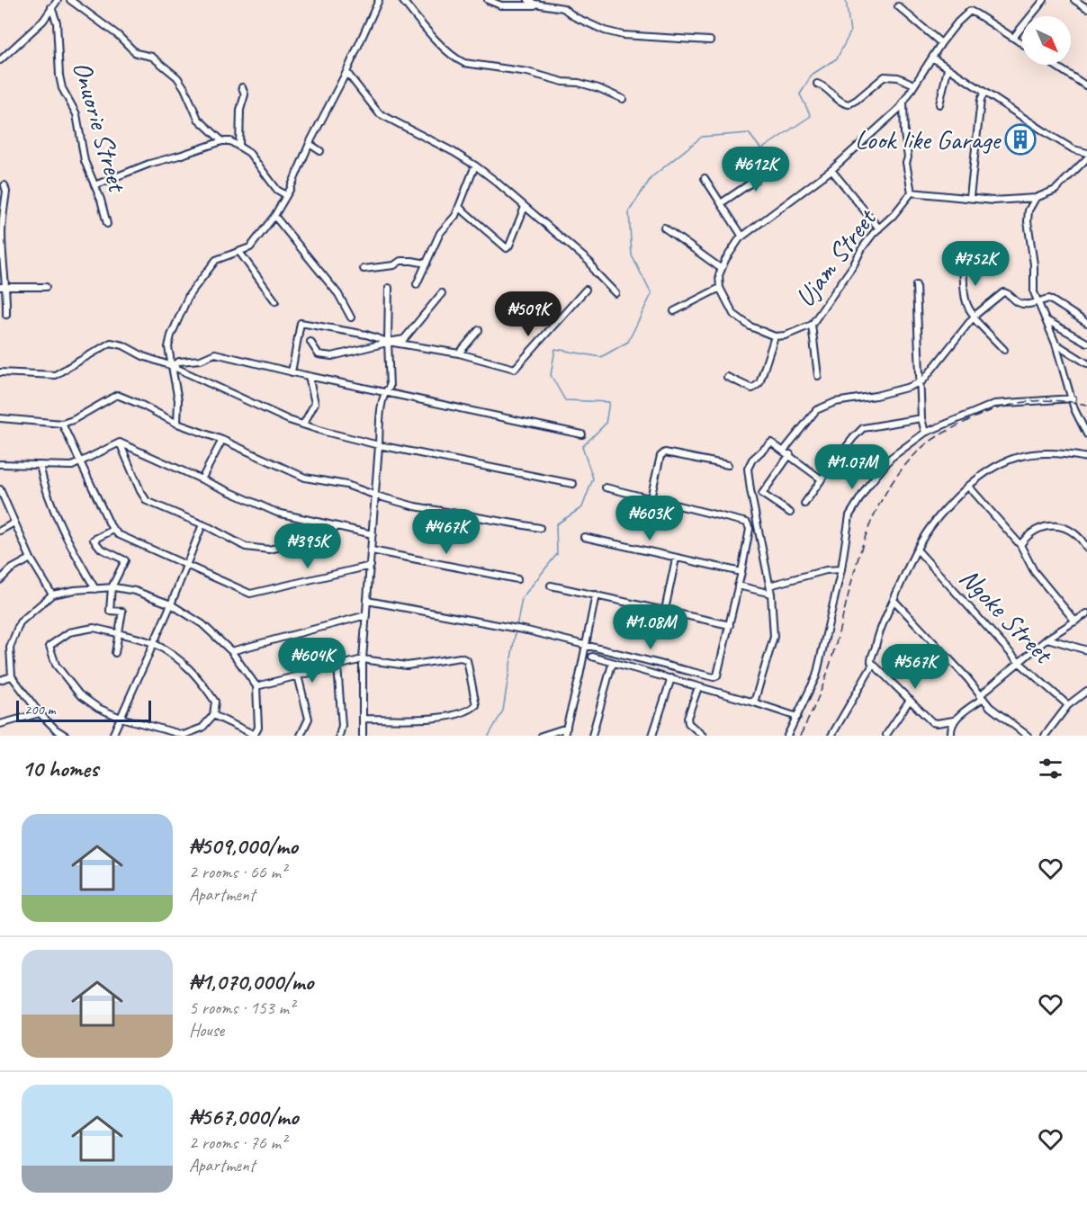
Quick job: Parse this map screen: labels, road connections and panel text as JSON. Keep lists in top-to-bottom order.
{
  "streets": {
    "street": ["Onuorie Street", "Ujam Street", "Ngoke Street"]
  },
  "places": {
    "building": ["Look like Garage"]
  },
  "scale_bar": "200 m",
  "north": "bottom right",
  "page": {
    "price": [
      "₦612K",
      "₦752K",
      "₦509K",
      "₦1.07M",
      "₦603K",
      "₦467K",
      "₦395K",
      "₦1.08M",
      "₦604K",
      "₦567K"
    ],
    "scale": "200 m",
    "heading": "10 homes",
    "list": [
      {
        "name": "₦509,000/mo",
        "note": "2 rooms · 66 m² · Apartment"
      },
      {
        "name": "₦1,070,000/mo",
        "note": "5 rooms · 153 m² · House"
      },
      {
        "name": "₦567,000/mo",
        "note": "2 rooms · 76 m² · Apartment"
      }
    ]
  }
}
